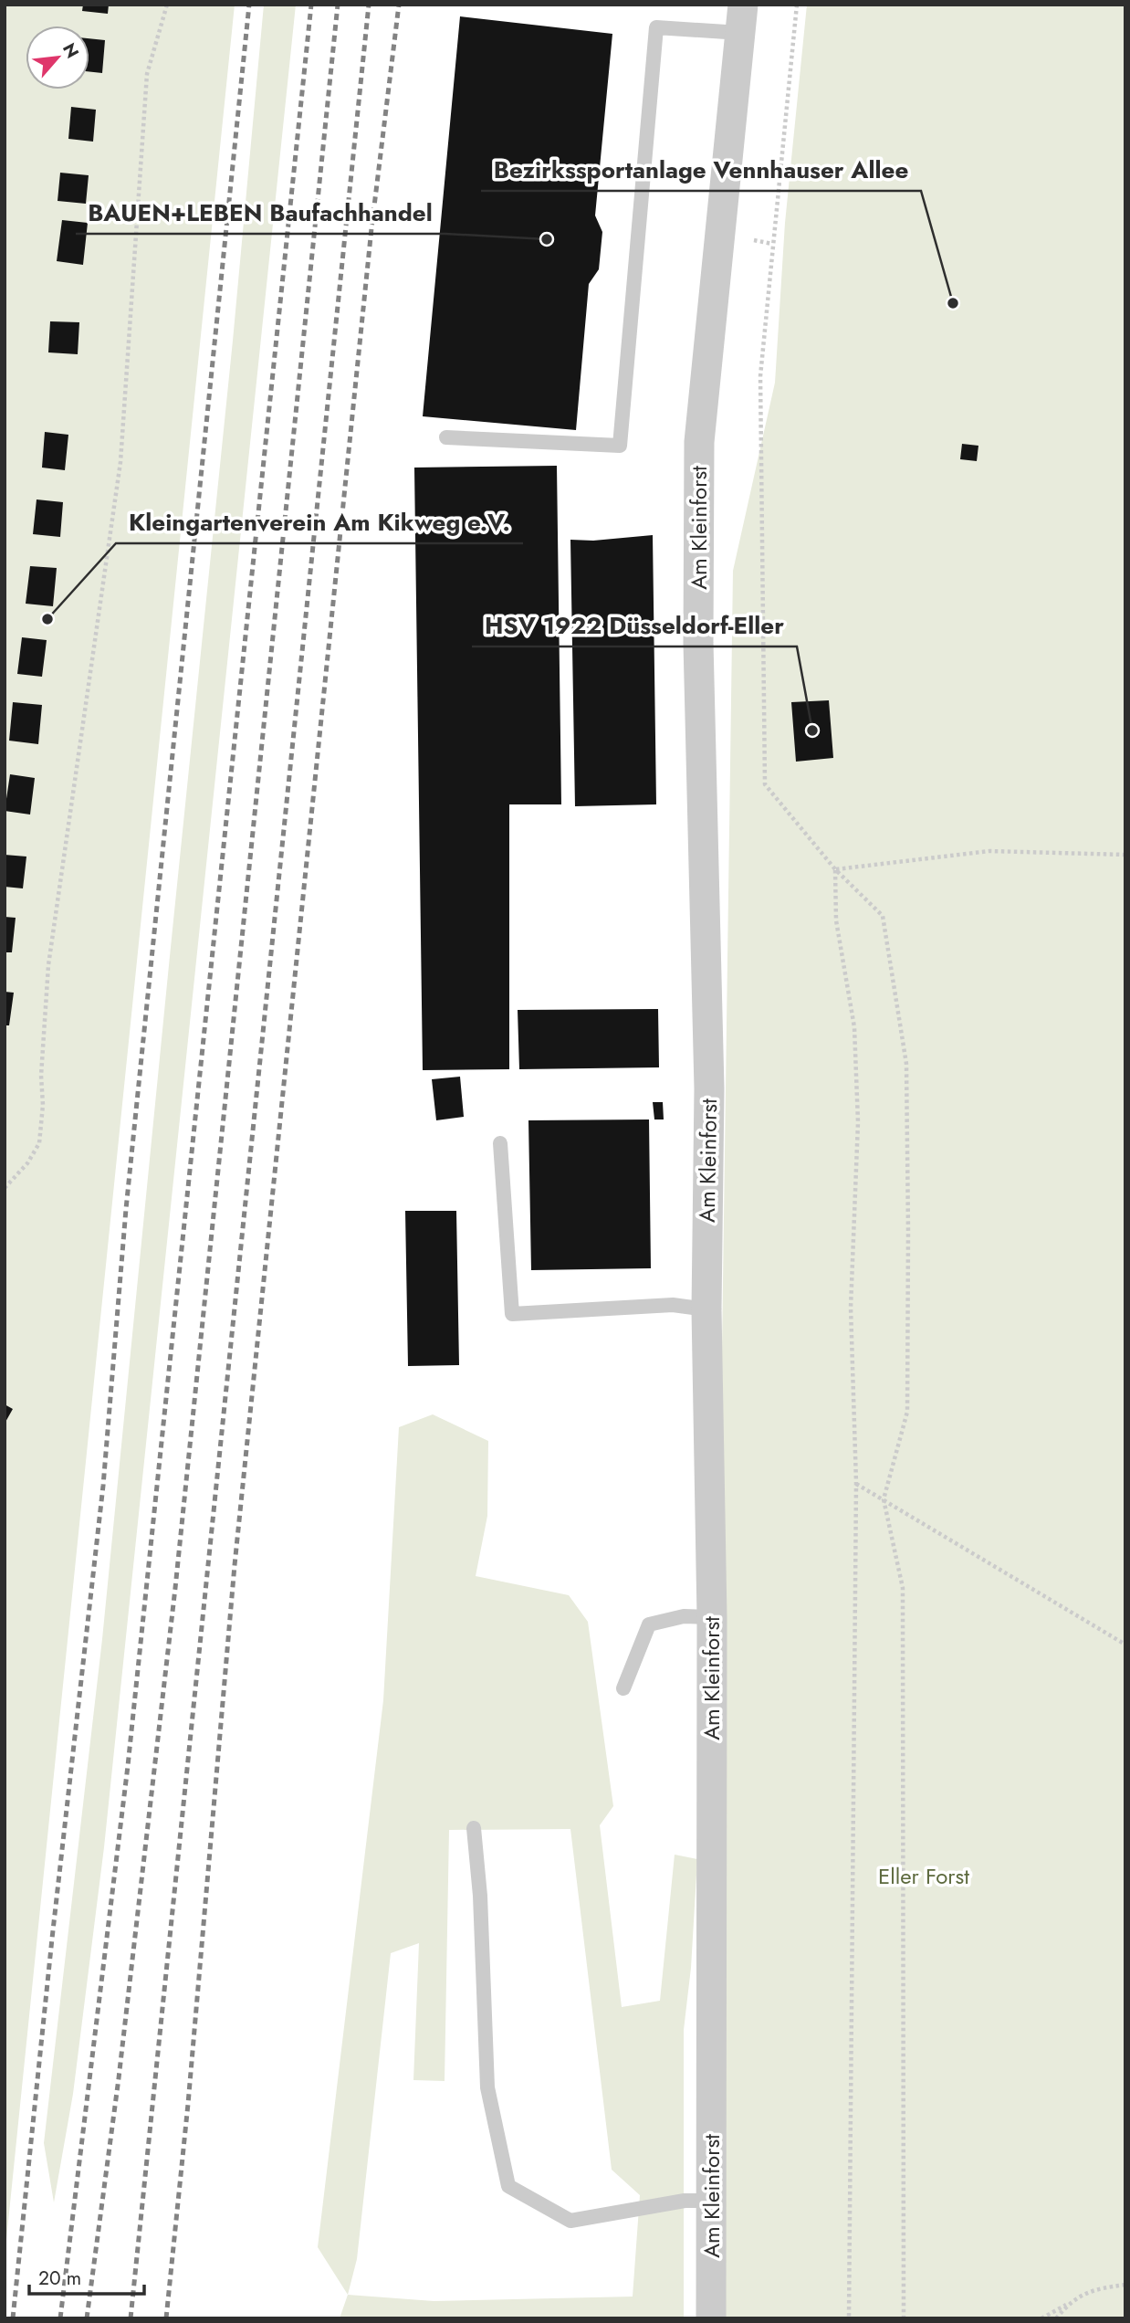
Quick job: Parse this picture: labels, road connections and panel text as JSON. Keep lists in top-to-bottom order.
{
  "streets": {
    "street": ["Am Kleinforst"]
  },
  "parks": ["Eller Forst"],
  "places": [
    "BAUEN+LEBEN Baufachhandel",
    "Bezirkssportanlage Vennhauser Allee",
    "Kleingartenverein Am Kikweg e.V.",
    "HSV 1922 Düsseldorf-Eller"
  ],
  "scale_bar": "20 m",
  "north": "top right"
}
